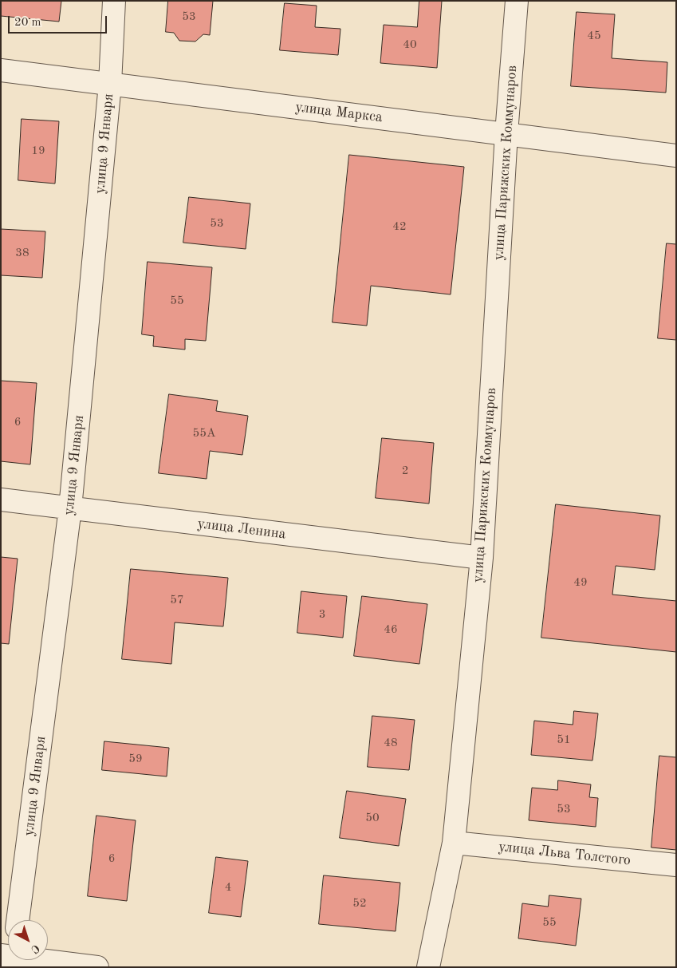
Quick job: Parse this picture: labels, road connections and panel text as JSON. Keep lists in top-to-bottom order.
{
  "streets": {
    "street": [
      "улица Маркса",
      "улица 9 Января",
      "улица Парижских Коммунаров",
      "улица Ленина",
      "улица Льва Толстого"
    ]
  },
  "crossings": [
    ["улица Маркса", "улица 9 Января"],
    ["улица Маркса", "улица Парижских Коммунаров"],
    ["улица 9 Января", "улица Ленина"],
    ["улица Парижских Коммунаров", "улица Ленина"],
    ["улица Парижских Коммунаров", "улица Льва Толстого"]
  ],
  "house_numbers": [
    "53",
    "45",
    "40",
    "19",
    "53",
    "42",
    "38",
    "55",
    "6",
    "55А",
    "2",
    "49",
    "57",
    "3",
    "46",
    "51",
    "48",
    "59",
    "53",
    "50",
    "6",
    "4",
    "52",
    "55"
  ],
  "scale_bar": "20 m",
  "north": "bottom right"
}
